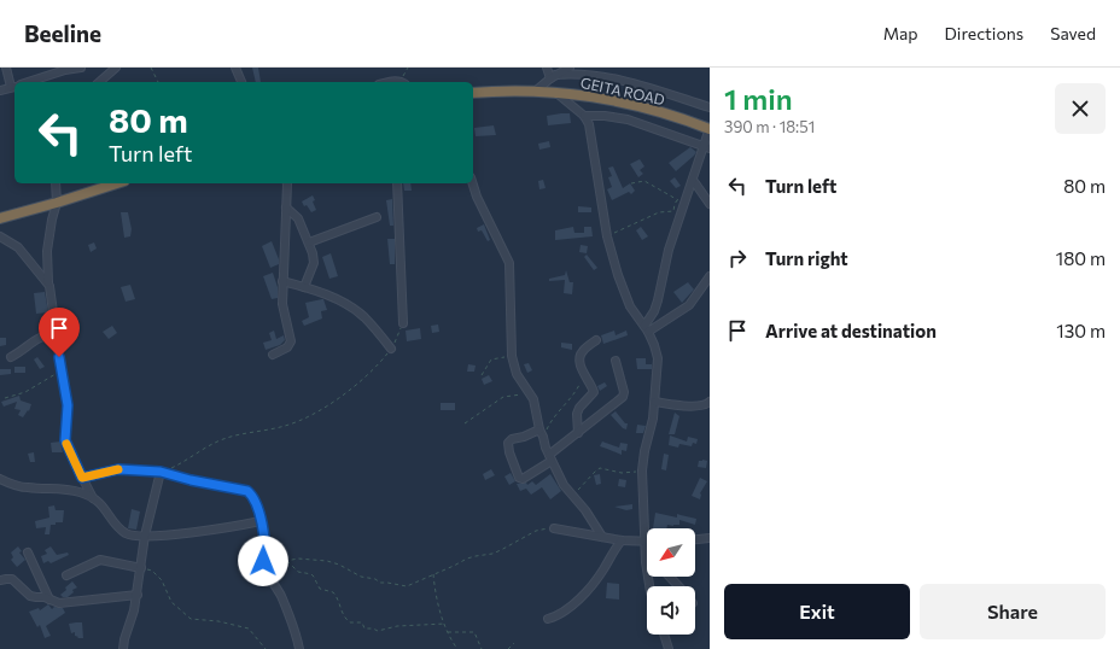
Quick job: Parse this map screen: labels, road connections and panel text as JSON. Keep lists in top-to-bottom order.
{
  "streets": {
    "highway": ["GEITA ROAD"]
  },
  "north": "bottom left",
  "page": {
    "header": "Beeline",
    "nav": ["Map", "Directions", "Saved"],
    "heading": ["1 min", "390 m · 18:51"],
    "turn": ["80 m", "Turn left"],
    "list": [
      {
        "name": "Turn left",
        "value": "80 m"
      },
      {
        "name": "Turn right",
        "value": "180 m"
      },
      {
        "name": "Arrive at destination",
        "value": "130 m"
      }
    ],
    "buttons": ["Exit", "Share"]
  }
}
